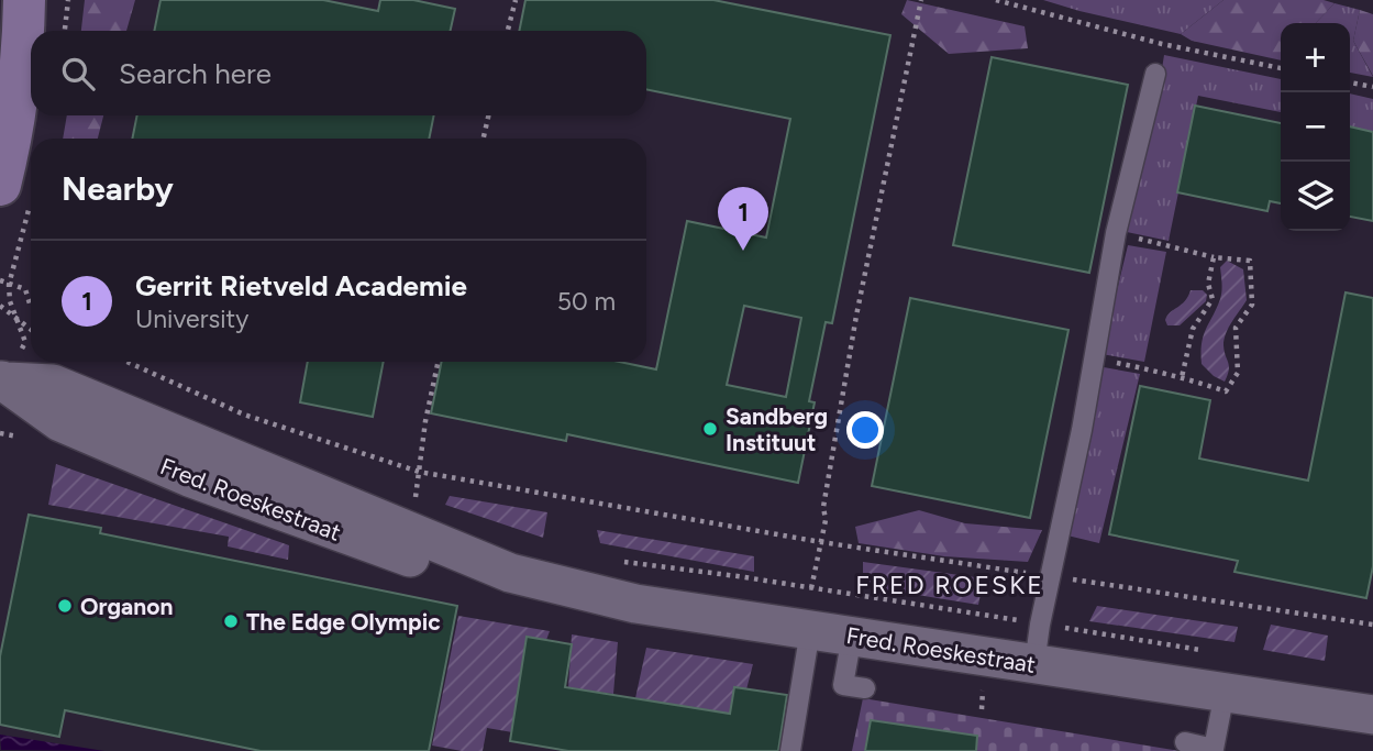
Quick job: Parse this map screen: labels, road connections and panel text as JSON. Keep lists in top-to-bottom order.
{
  "streets": {
    "street": ["Fred. Roeskestraat"]
  },
  "districts": ["FRED ROESKE"],
  "places": ["Sandberg Instituut", "Organon", "The Edge Olympic"],
  "page": {
    "map_buttons": ["+", "−"],
    "search": "Search here",
    "heading": "Nearby",
    "pins": "1",
    "list": [
      {
        "mark": "1",
        "name": "Gerrit Rietveld Academie",
        "note": "University",
        "value": "50 m"
      }
    ]
  }
}
